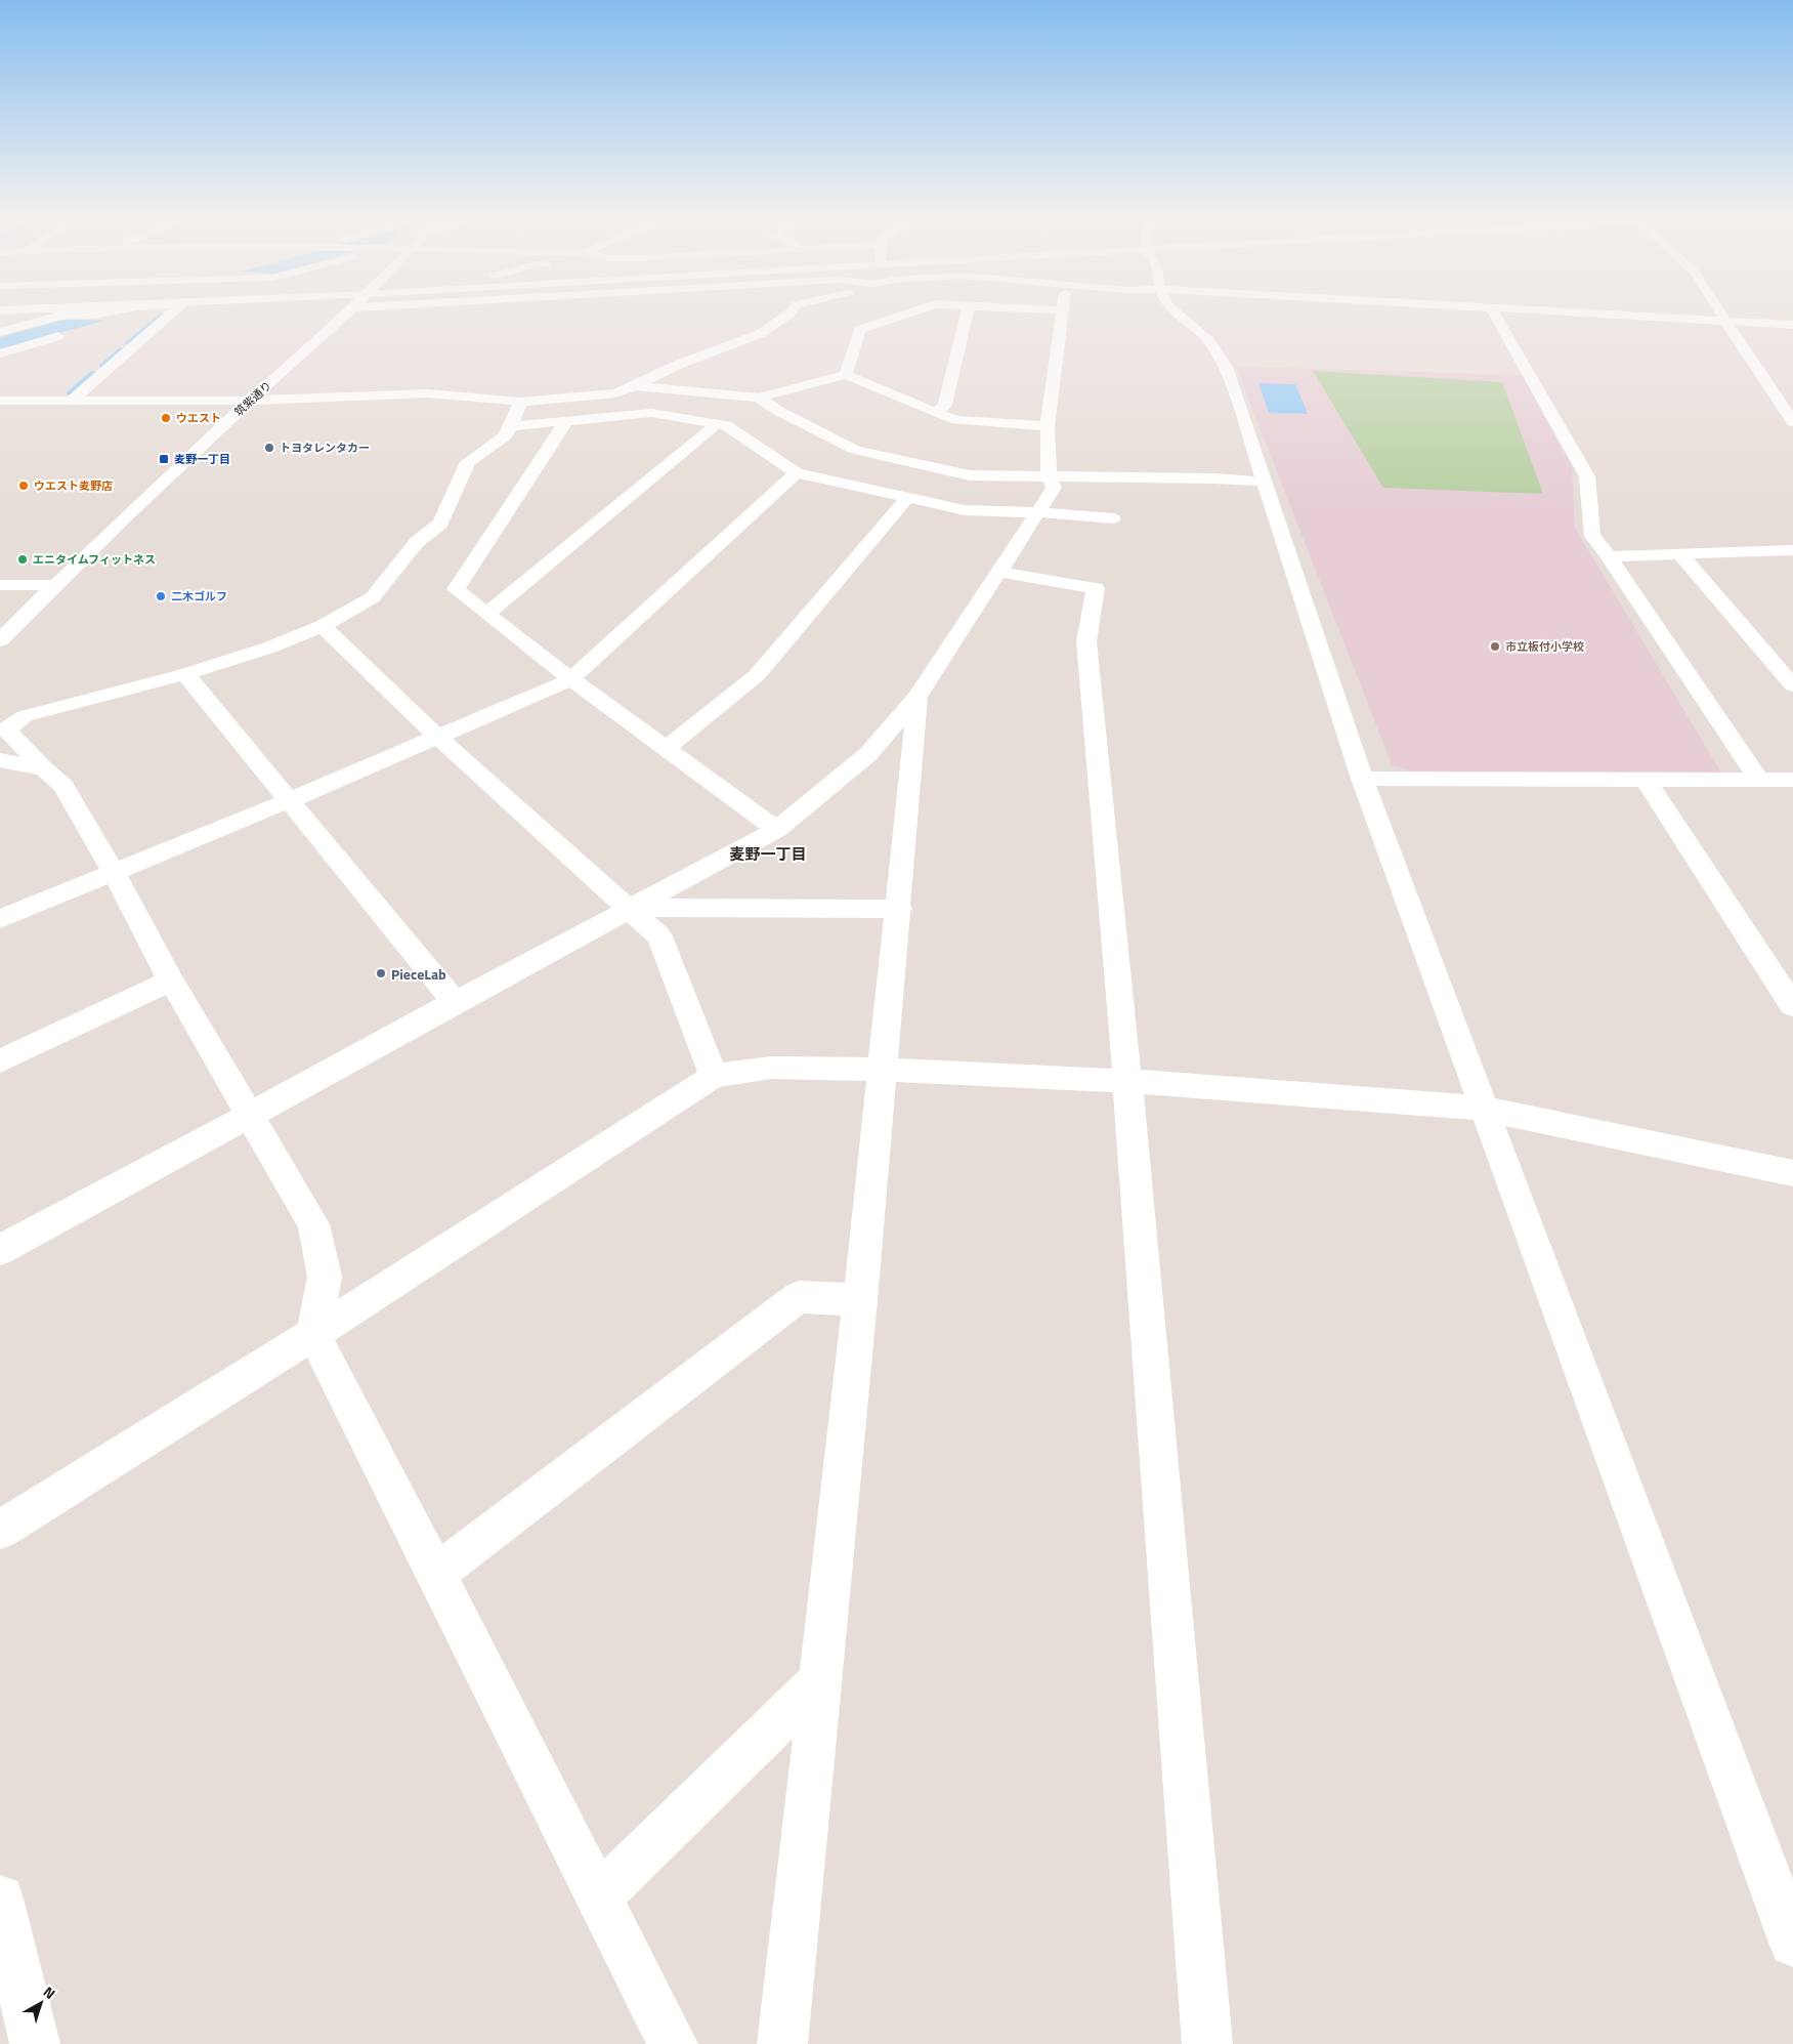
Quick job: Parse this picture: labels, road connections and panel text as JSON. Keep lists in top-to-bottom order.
{
  "streets": {
    "main road": ["筑紫通り"]
  },
  "districts": ["麦野一丁目"],
  "places": {
    "other": [
      "ウエスト",
      "トヨタレンタカー",
      "ウエスト麦野店",
      "エニタイムフィットネス",
      "二木ゴルフ",
      "市立板付小学校",
      "PieceLab"
    ],
    "transit": ["麦野一丁目"]
  },
  "north": "top right"
}
